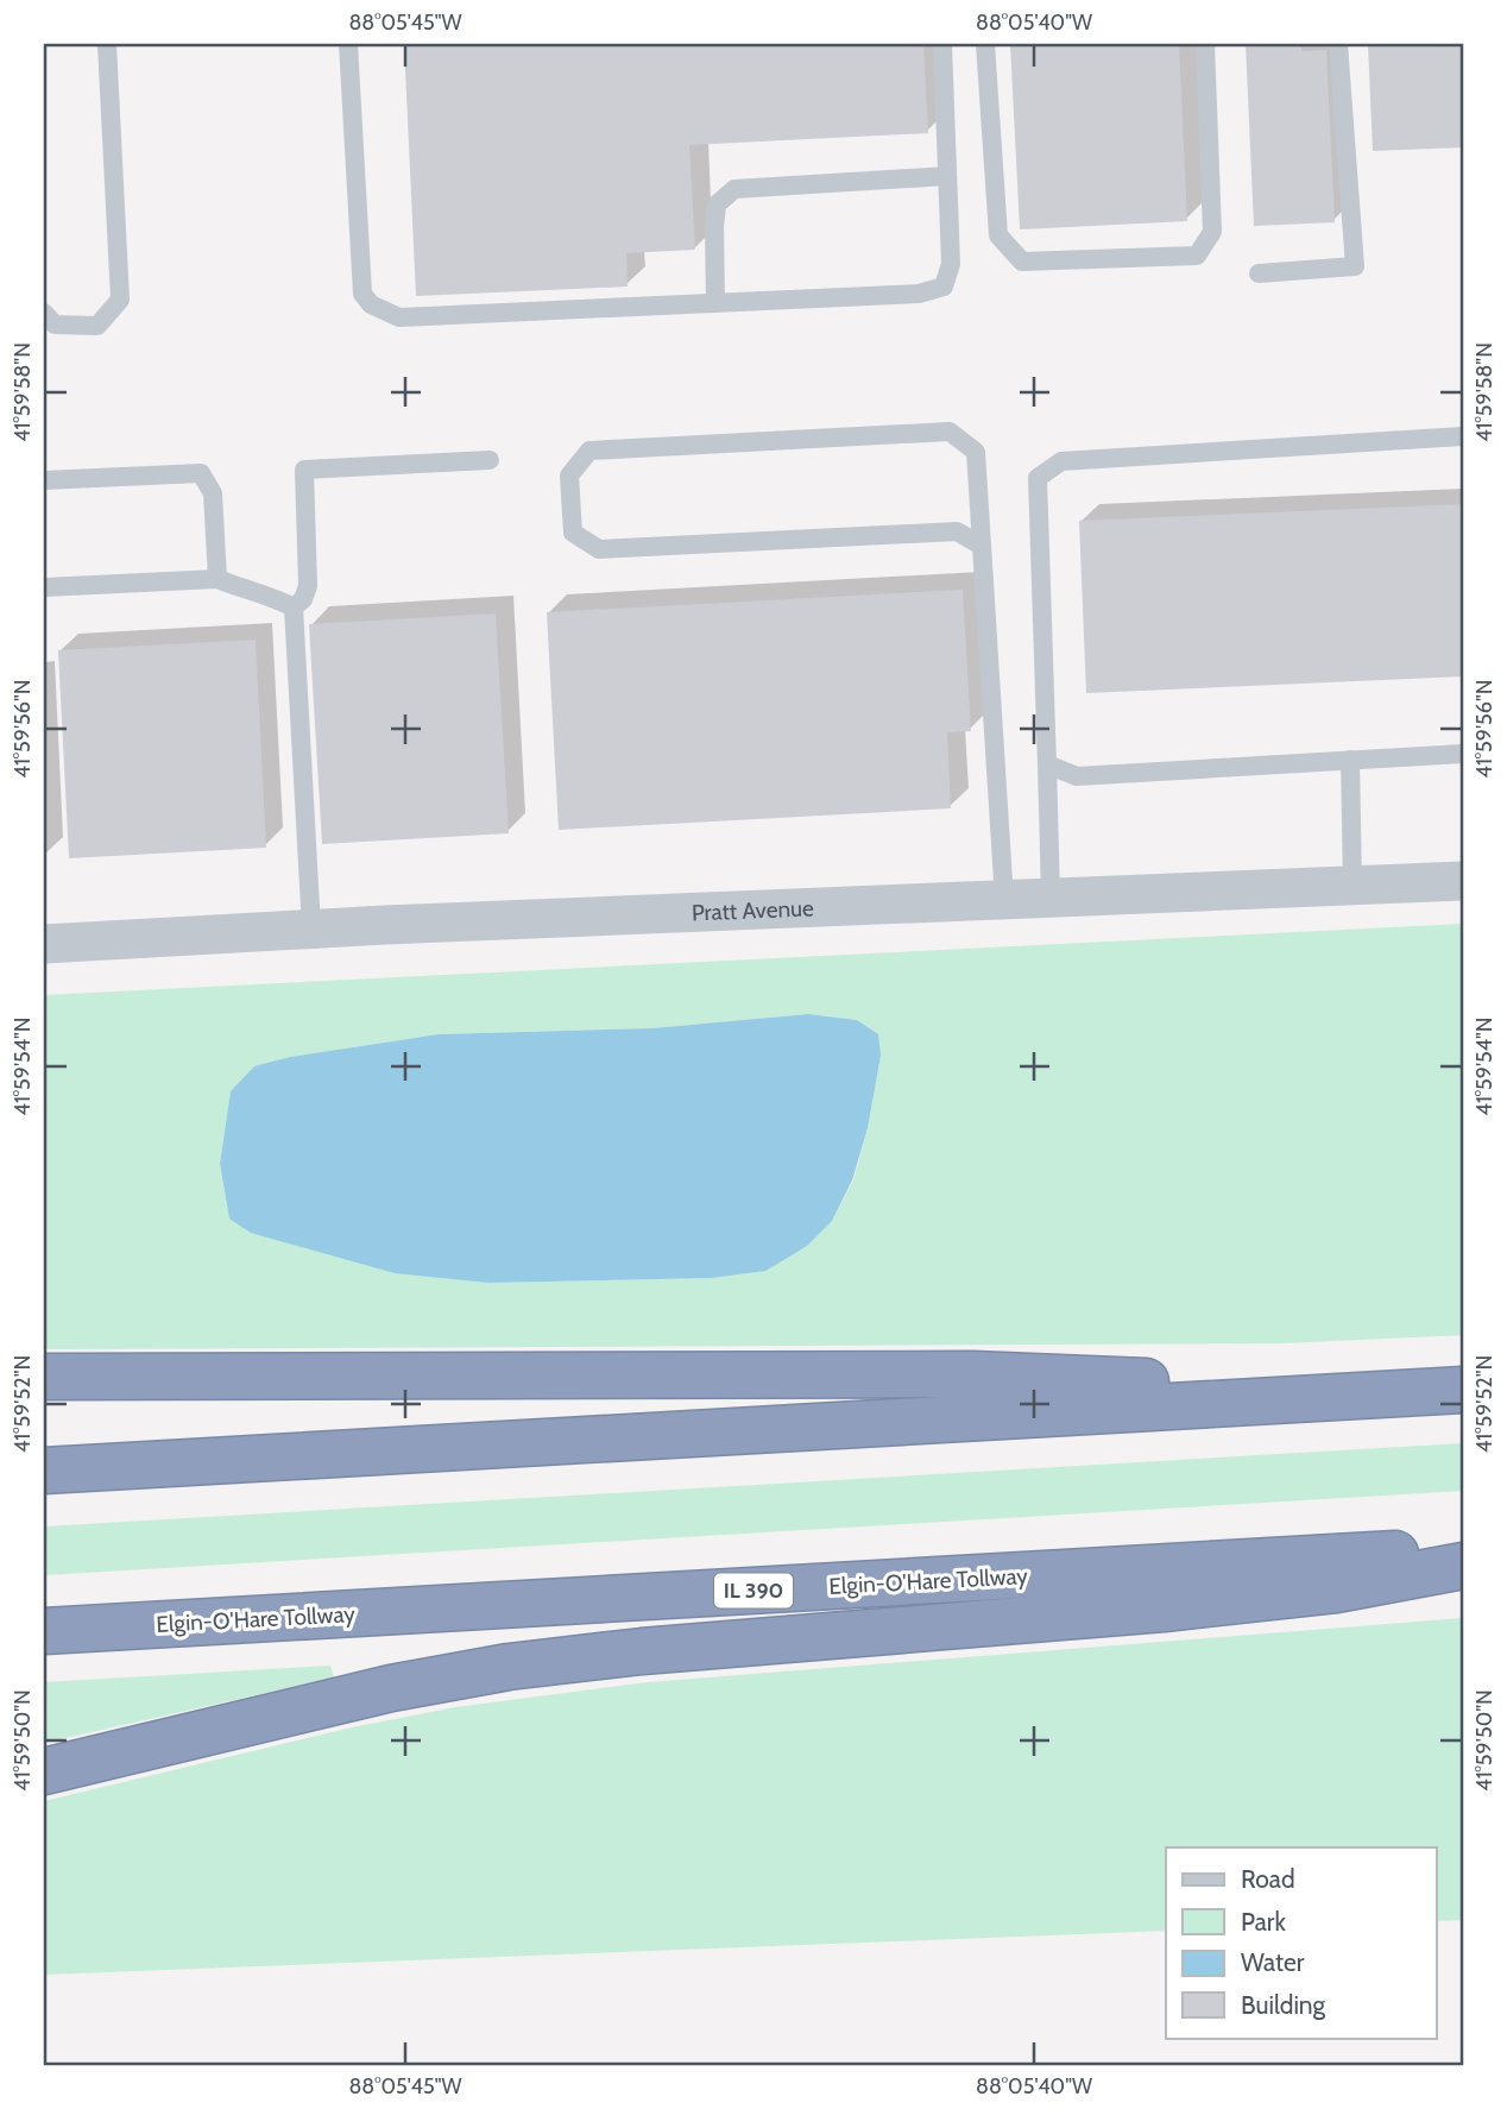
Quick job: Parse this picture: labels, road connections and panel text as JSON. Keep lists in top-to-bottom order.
{
  "streets": {
    "highway": ["Elgin-O'Hare Tollway", "IL 390"],
    "street": ["Pratt Avenue"]
  },
  "legend": [
    "Road",
    "Park",
    "Water",
    "Building"
  ],
  "coordinates": [
    "88°05'45\"W",
    "88°05'40\"W",
    "41°59'58\"N",
    "41°59'56\"N",
    "41°59'54\"N",
    "41°59'52\"N",
    "41°59'50\"N"
  ]
}
